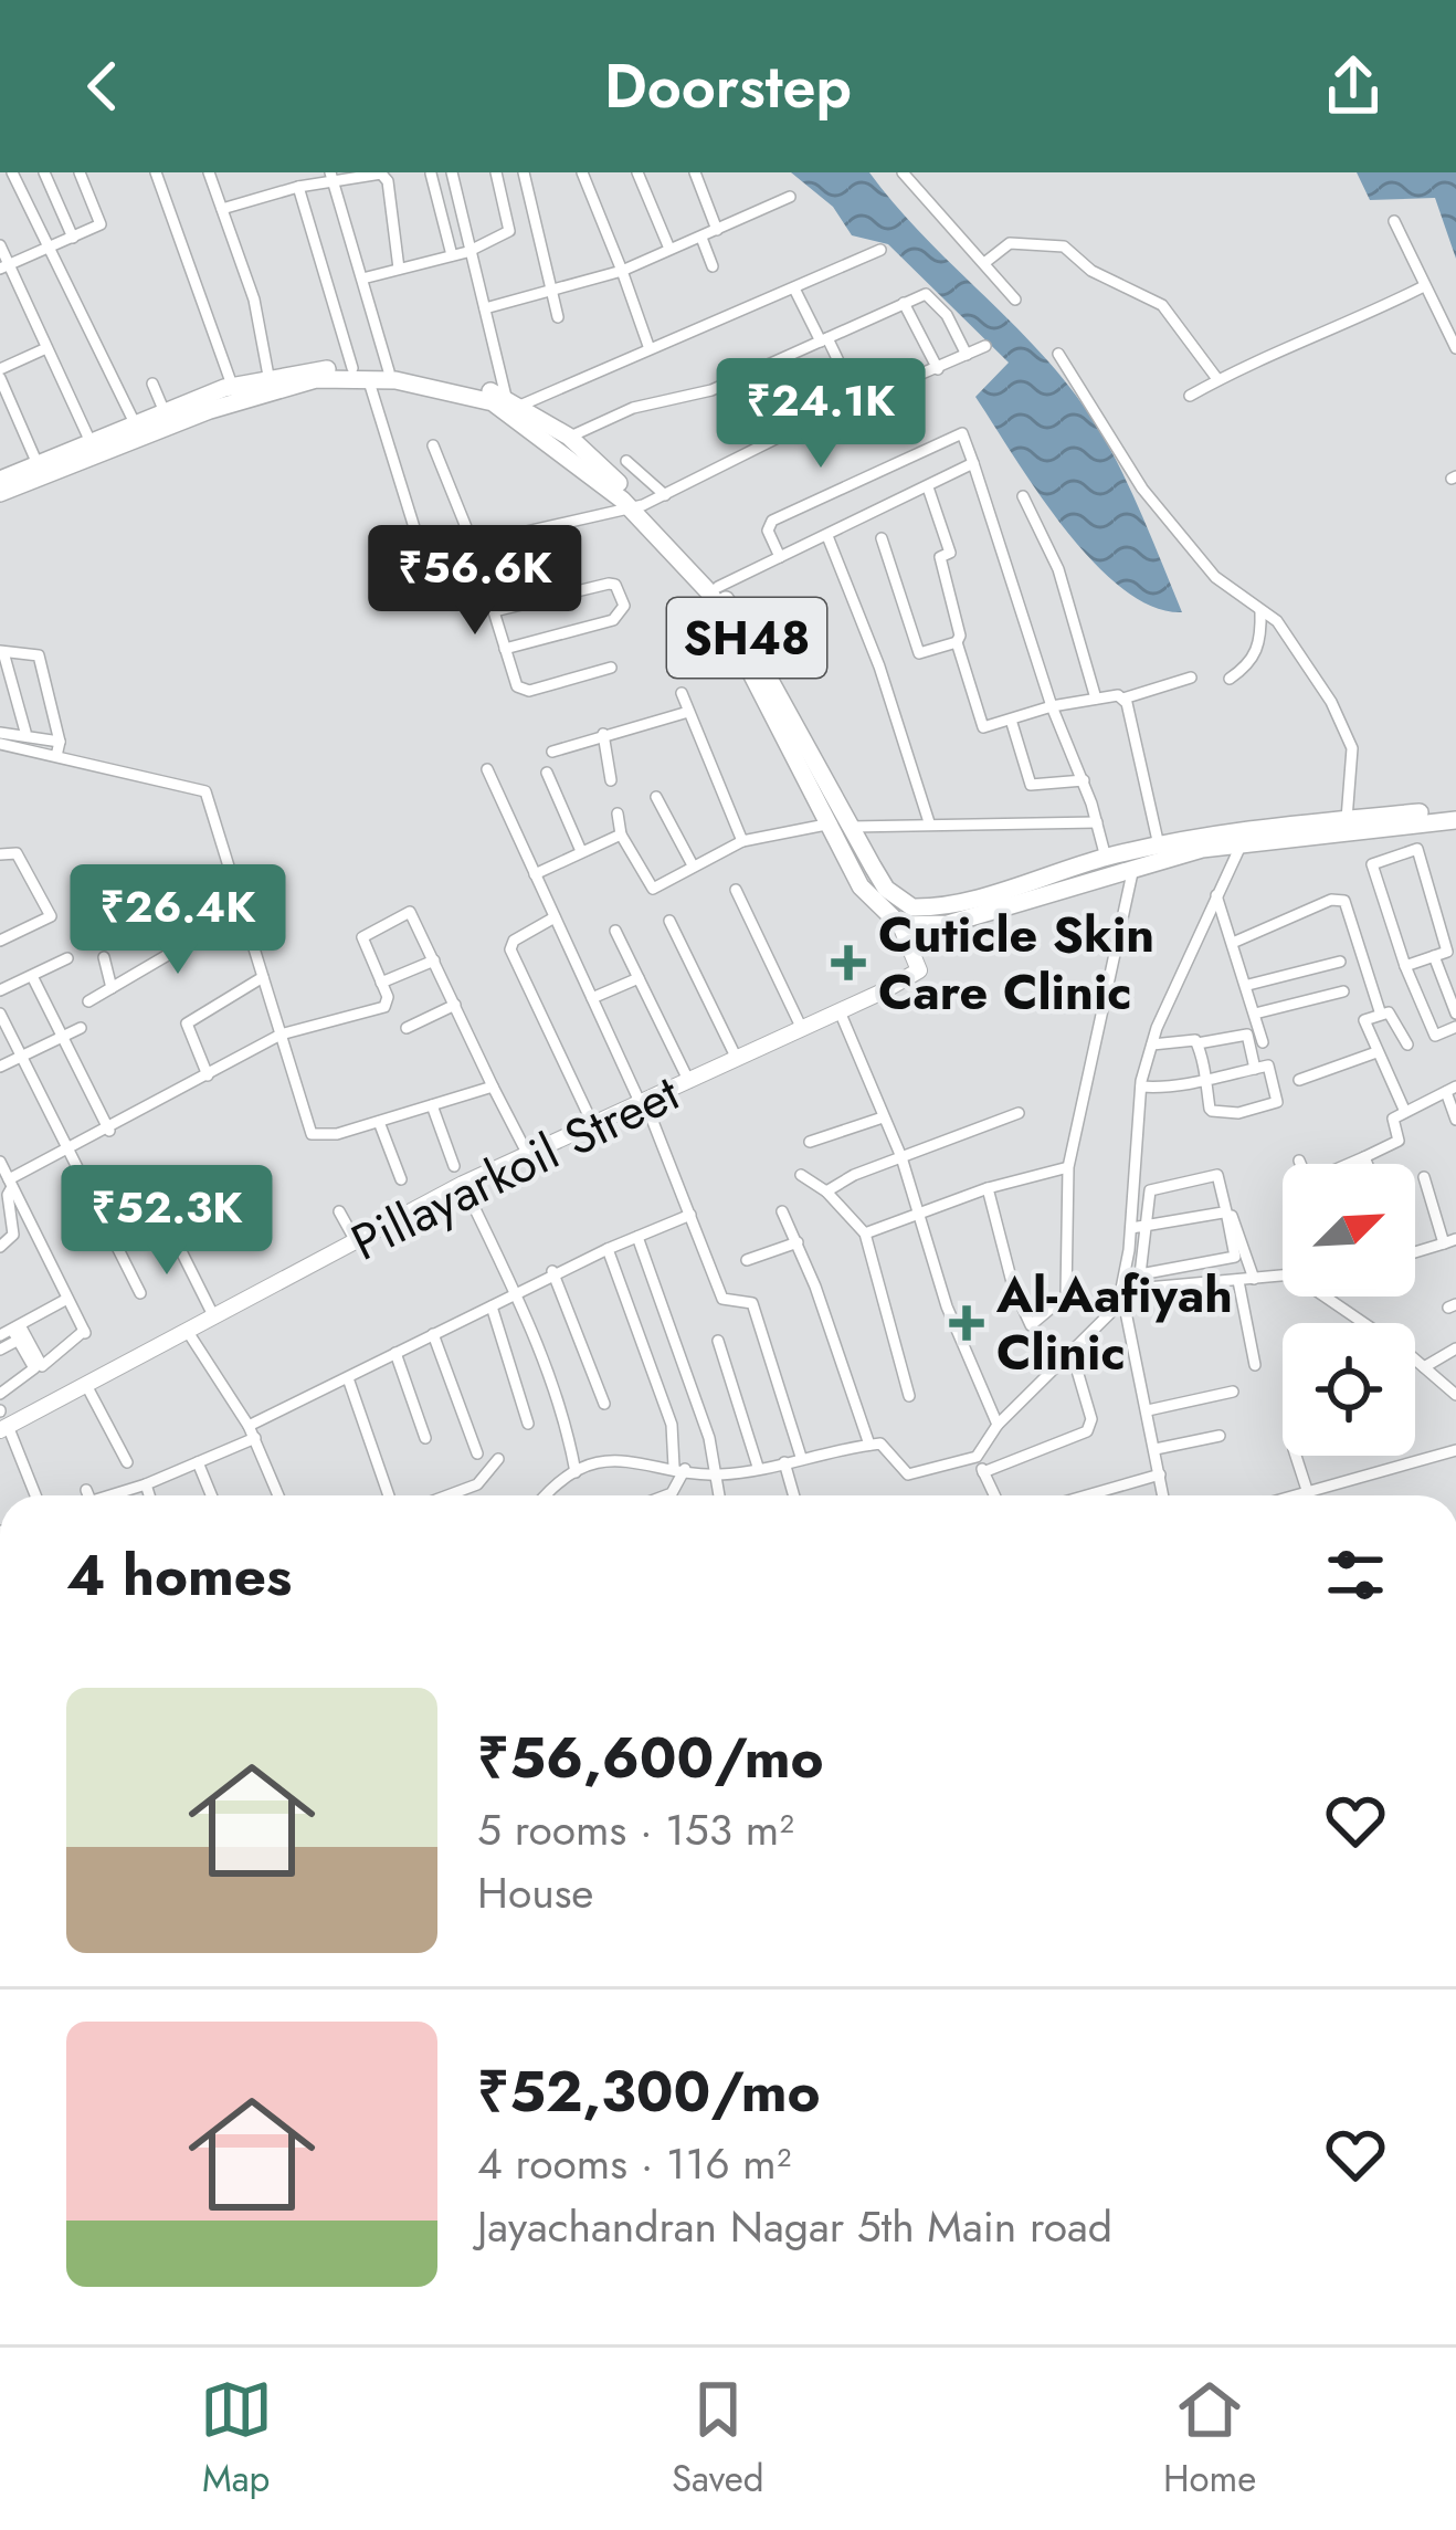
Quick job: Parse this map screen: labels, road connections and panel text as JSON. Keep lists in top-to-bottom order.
{
  "streets": {
    "main road": ["SH48"],
    "street": ["Pillayarkoil Street"]
  },
  "crossings": [
    ["SH48", "Pillayarkoil Street"]
  ],
  "places": {
    "health": ["Cuticle Skin Care Clinic", "Al-Aafiyah Clinic"]
  },
  "north": "top right",
  "page": {
    "header": "Doorstep",
    "price": [
      "₹24.1K",
      "₹56.6K",
      "₹26.4K",
      "₹52.3K"
    ],
    "heading": "4 homes",
    "list": [
      {
        "name": "₹56,600/mo",
        "note": "5 rooms · 153 m² · House"
      },
      {
        "name": "₹52,300/mo",
        "note": "4 rooms · 116 m² · Jayachandran Nagar 5th Main road"
      }
    ],
    "tabs": ["Map", "Saved", "Home"]
  }
}
